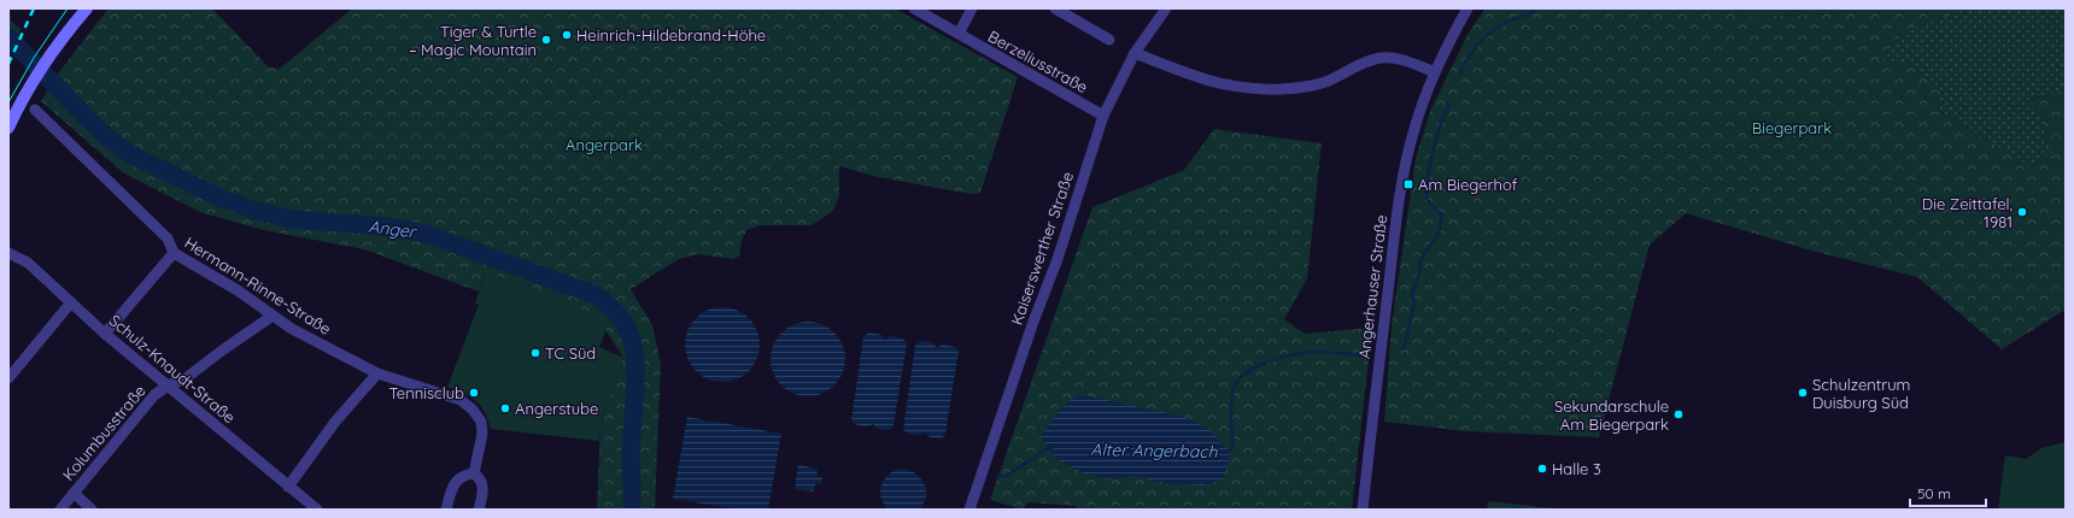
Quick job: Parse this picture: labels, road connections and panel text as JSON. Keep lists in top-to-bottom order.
{
  "streets": {
    "street": [
      "Berzeliusstraße",
      "Kaiserswerther Straße",
      "Hermann-Rinne-Straße",
      "Angerhauser Straße",
      "Schulz-Knaudt-Straße",
      "Kolumbusstraße"
    ]
  },
  "crossings": [
    ["Berzeliusstraße", "Kaiserswerther Straße"],
    ["Hermann-Rinne-Straße", "Kolumbusstraße"],
    ["Schulz-Knaudt-Straße", "Kolumbusstraße"]
  ],
  "water": ["Anger", "Alter Angerbach"],
  "parks": ["Biegerpark", "Angerpark"],
  "places": {
    "other": [
      "Heinrich-Hildebrand-Höhe",
      "Tiger & Turtle – Magic Mountain",
      "Die Zeittafel, 1981",
      "TC Süd",
      "Tennisclub",
      "Schulzentrum Duisburg Süd",
      "Angerstube",
      "Sekundarschule Am Biegerpark",
      "Halle 3"
    ],
    "transit": ["Am Biegerhof"]
  },
  "scale_bar": "50 m"
}
